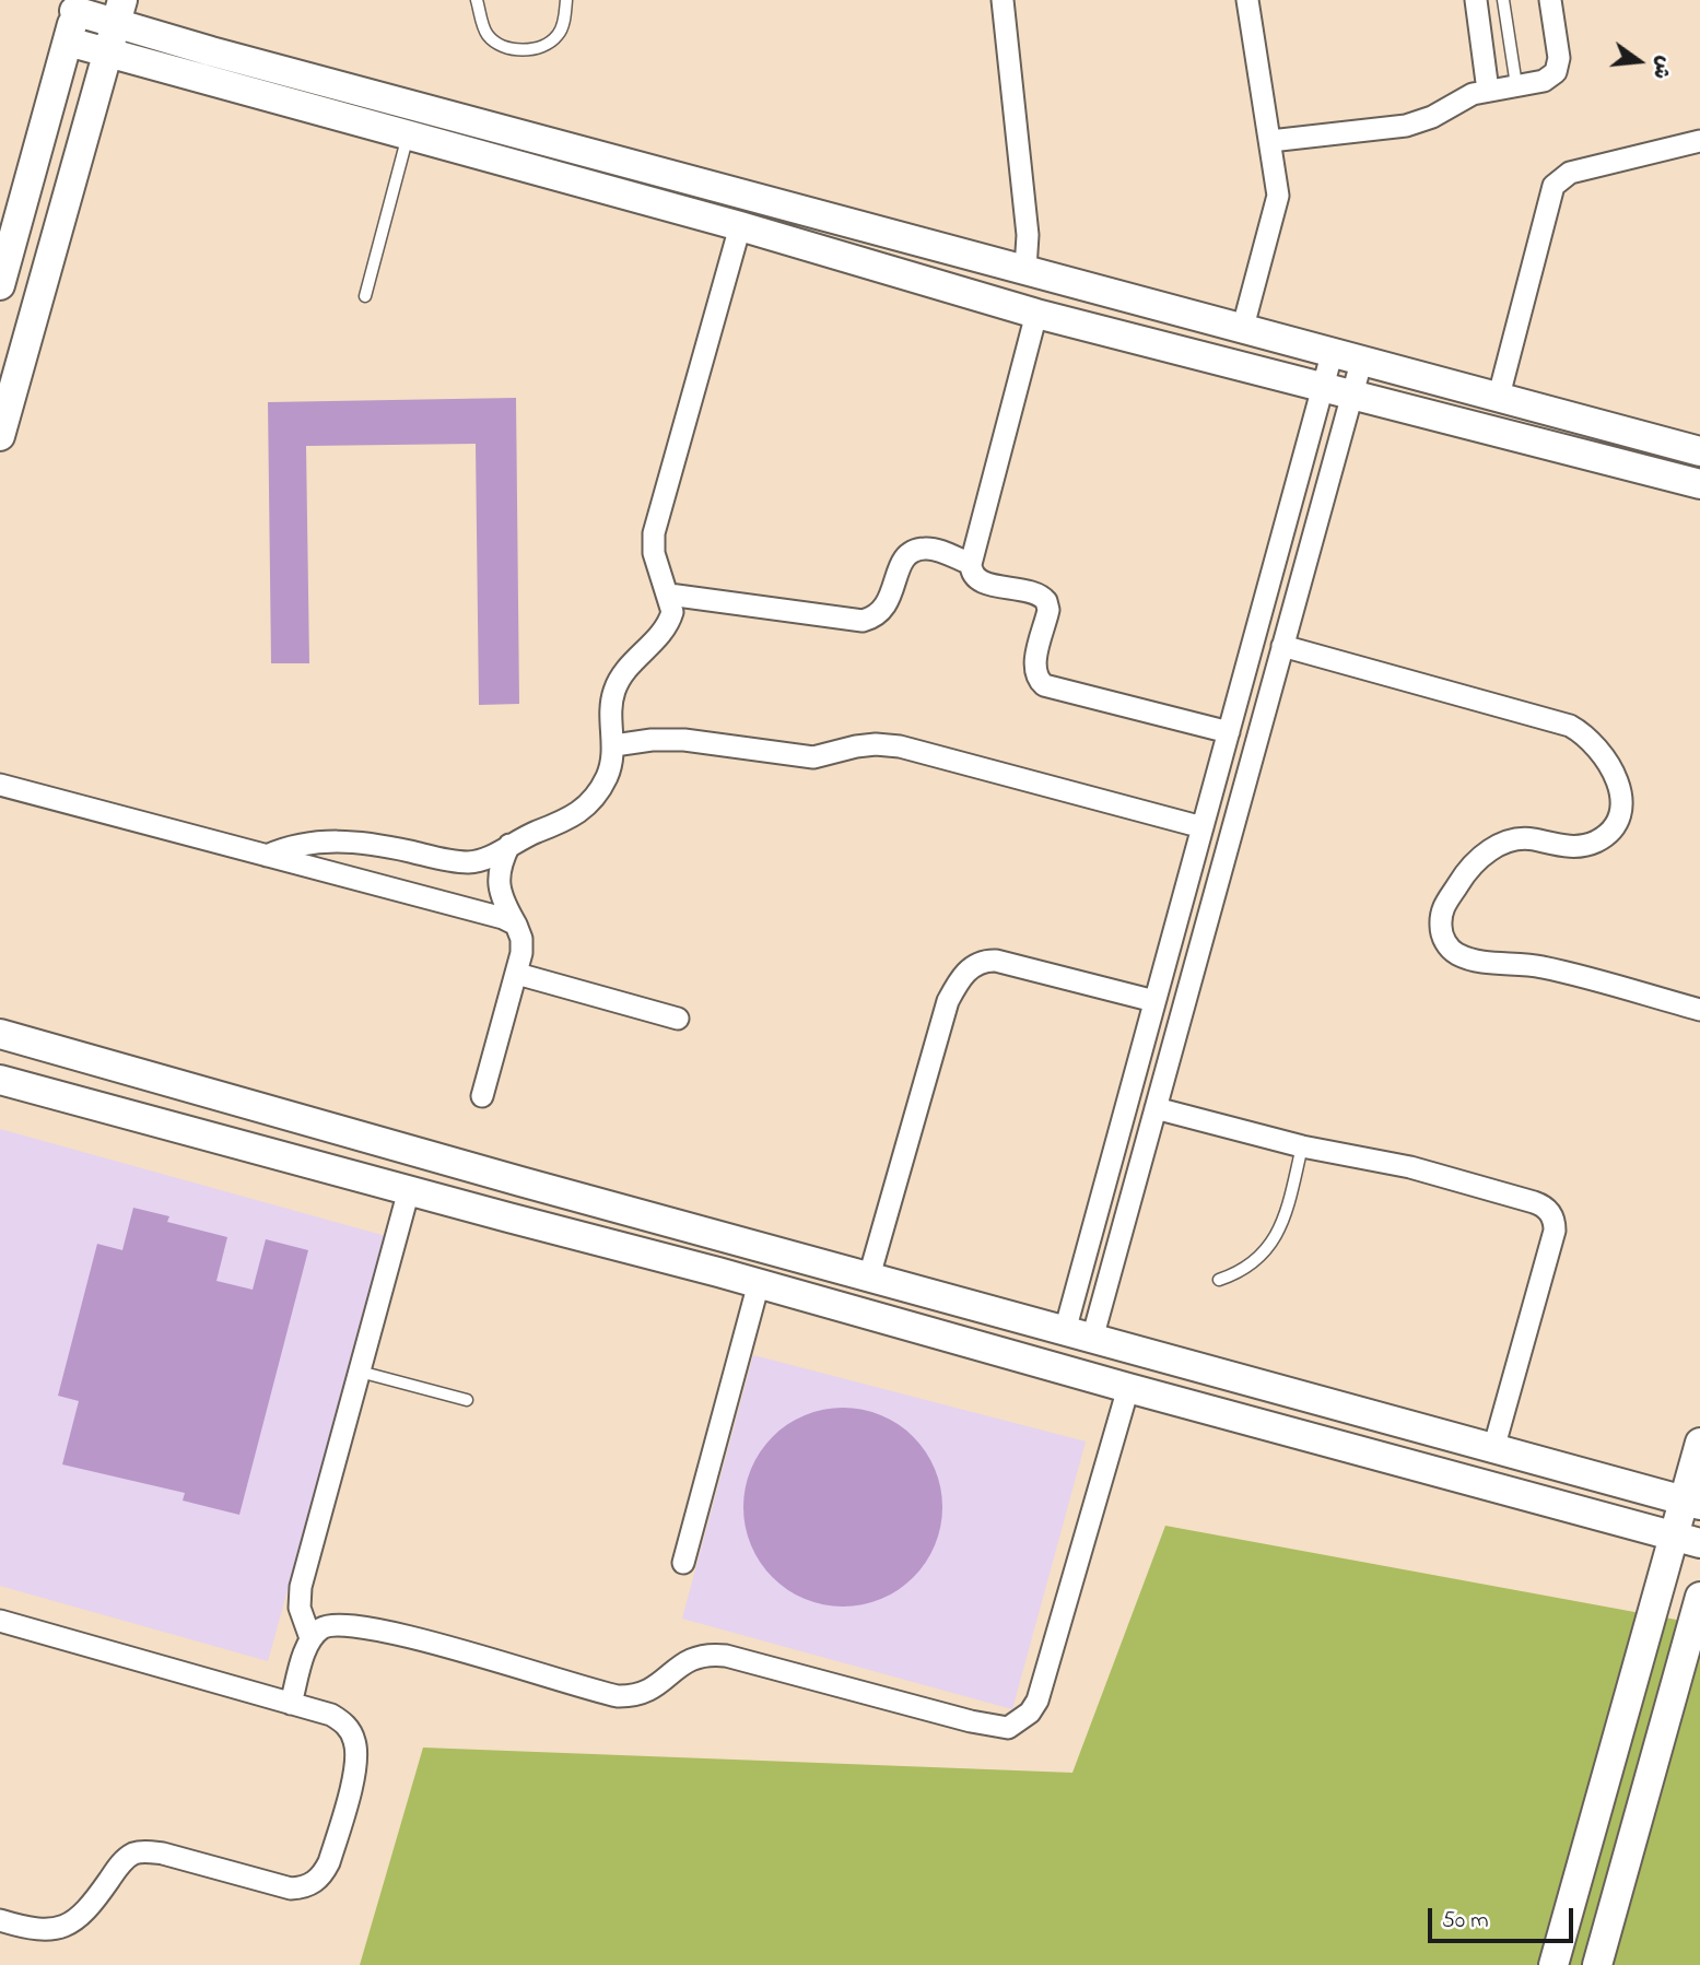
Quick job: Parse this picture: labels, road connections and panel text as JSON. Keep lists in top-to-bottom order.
{
  "scale_bar": "50 m",
  "north": "right"
}
